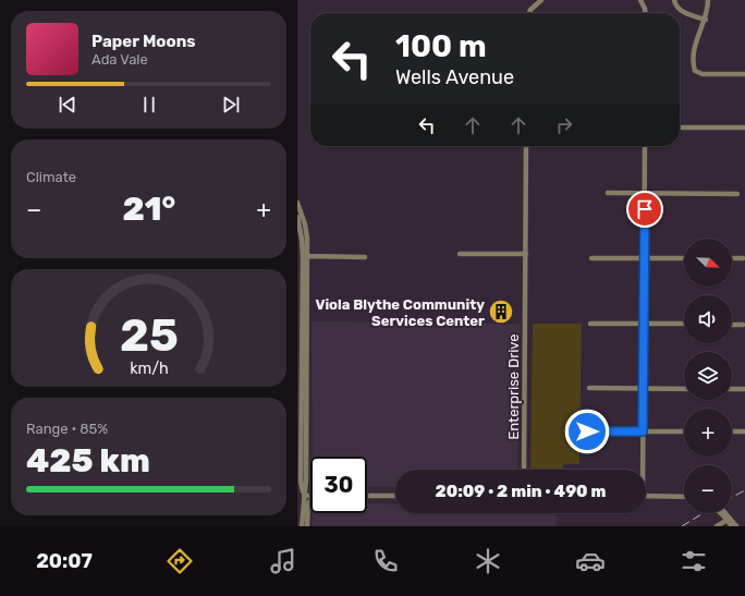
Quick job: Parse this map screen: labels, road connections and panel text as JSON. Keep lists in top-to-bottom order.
{
  "streets": {
    "street": ["Enterprise Drive"]
  },
  "places": {
    "building": ["Viola Blythe Community Services Center"]
  },
  "north": "bottom right",
  "page": {
    "turn": ["100 m", "Wells Avenue"],
    "song": ["Paper Moons", "Ada Vale"],
    "tile": [
      "Climate",
      ["Range · 85%", "425 km"]
    ],
    "heat": ["−", "21°", "+"],
    "map_buttons": ["+", "−"],
    "limit": "30",
    "trip": "20:09 · 2 min · 490 m",
    "tabs": "20:07",
    "gauge": ["25", "km/h"]
  }
}
